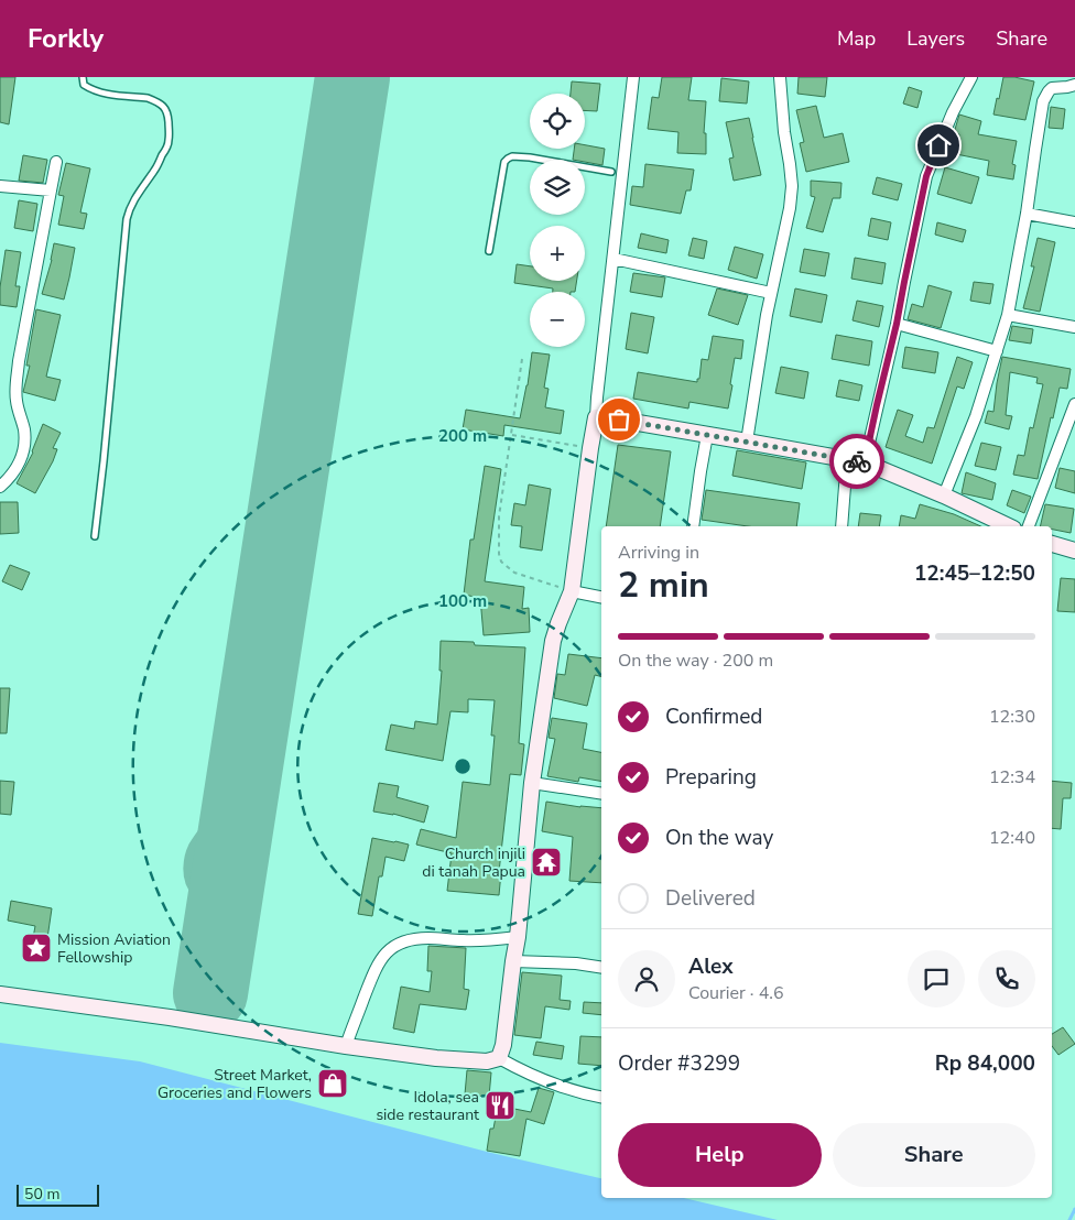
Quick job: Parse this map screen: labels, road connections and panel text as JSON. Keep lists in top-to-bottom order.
{
  "places": {
    "temple": ["Church injili di tanah Papua"],
    "place": ["Mission Aviation Fellowship"],
    "shop": ["Street Market, Groceries and Flowers"],
    "restaurant": ["Idola, sea side restaurant"]
  },
  "scale_bar": "50 m",
  "page": {
    "header": "Forkly",
    "nav": ["Map", "Layers", "Share"],
    "map_buttons": ["+", "−"],
    "heading": ["2 min", "Arriving in", "12:45–12:50"],
    "panel": [
      "Alex",
      "Courier · 4.6",
      "Order #3299",
      "Rp 84,000"
    ],
    "bar": "On the way · 200 m",
    "list": [
      ["Confirmed", "12:30"],
      ["Preparing", "12:34"],
      ["On the way", "12:40"],
      "Delivered"
    ],
    "buttons": ["Help", "Share"],
    "scale": "50 m"
  },
  "rings": ["200 m", "100 m"]
}
